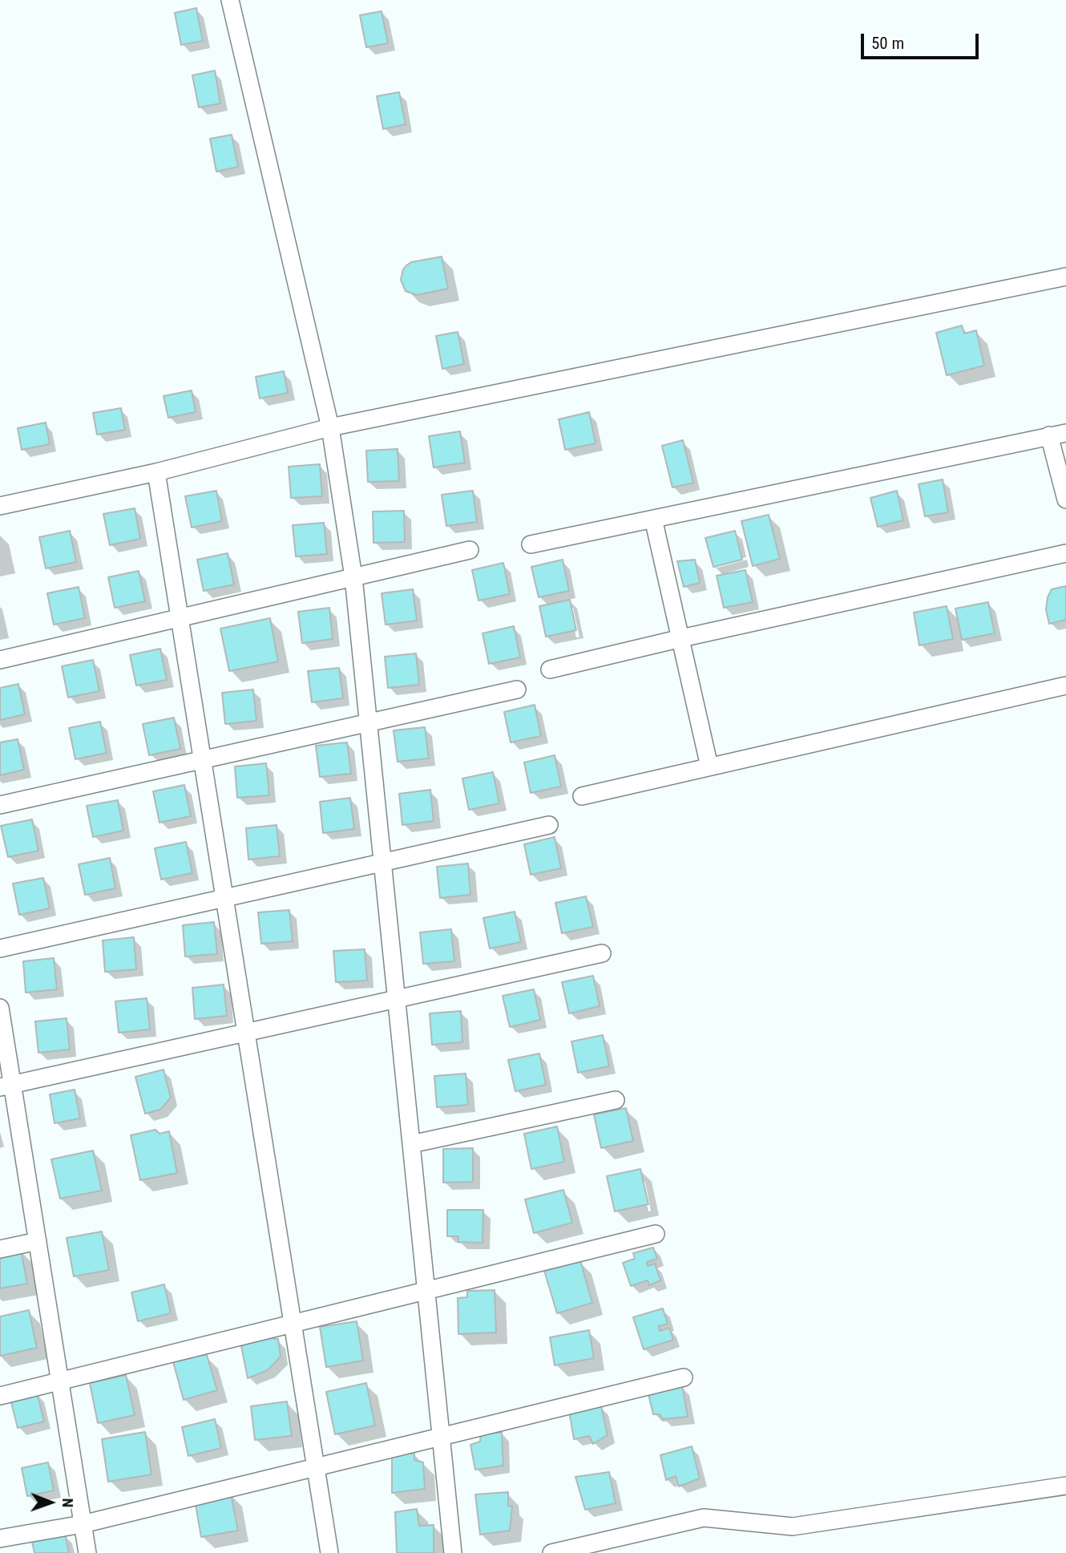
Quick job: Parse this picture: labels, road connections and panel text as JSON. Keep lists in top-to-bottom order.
{
  "scale_bar": "50 m",
  "north": "right"
}
